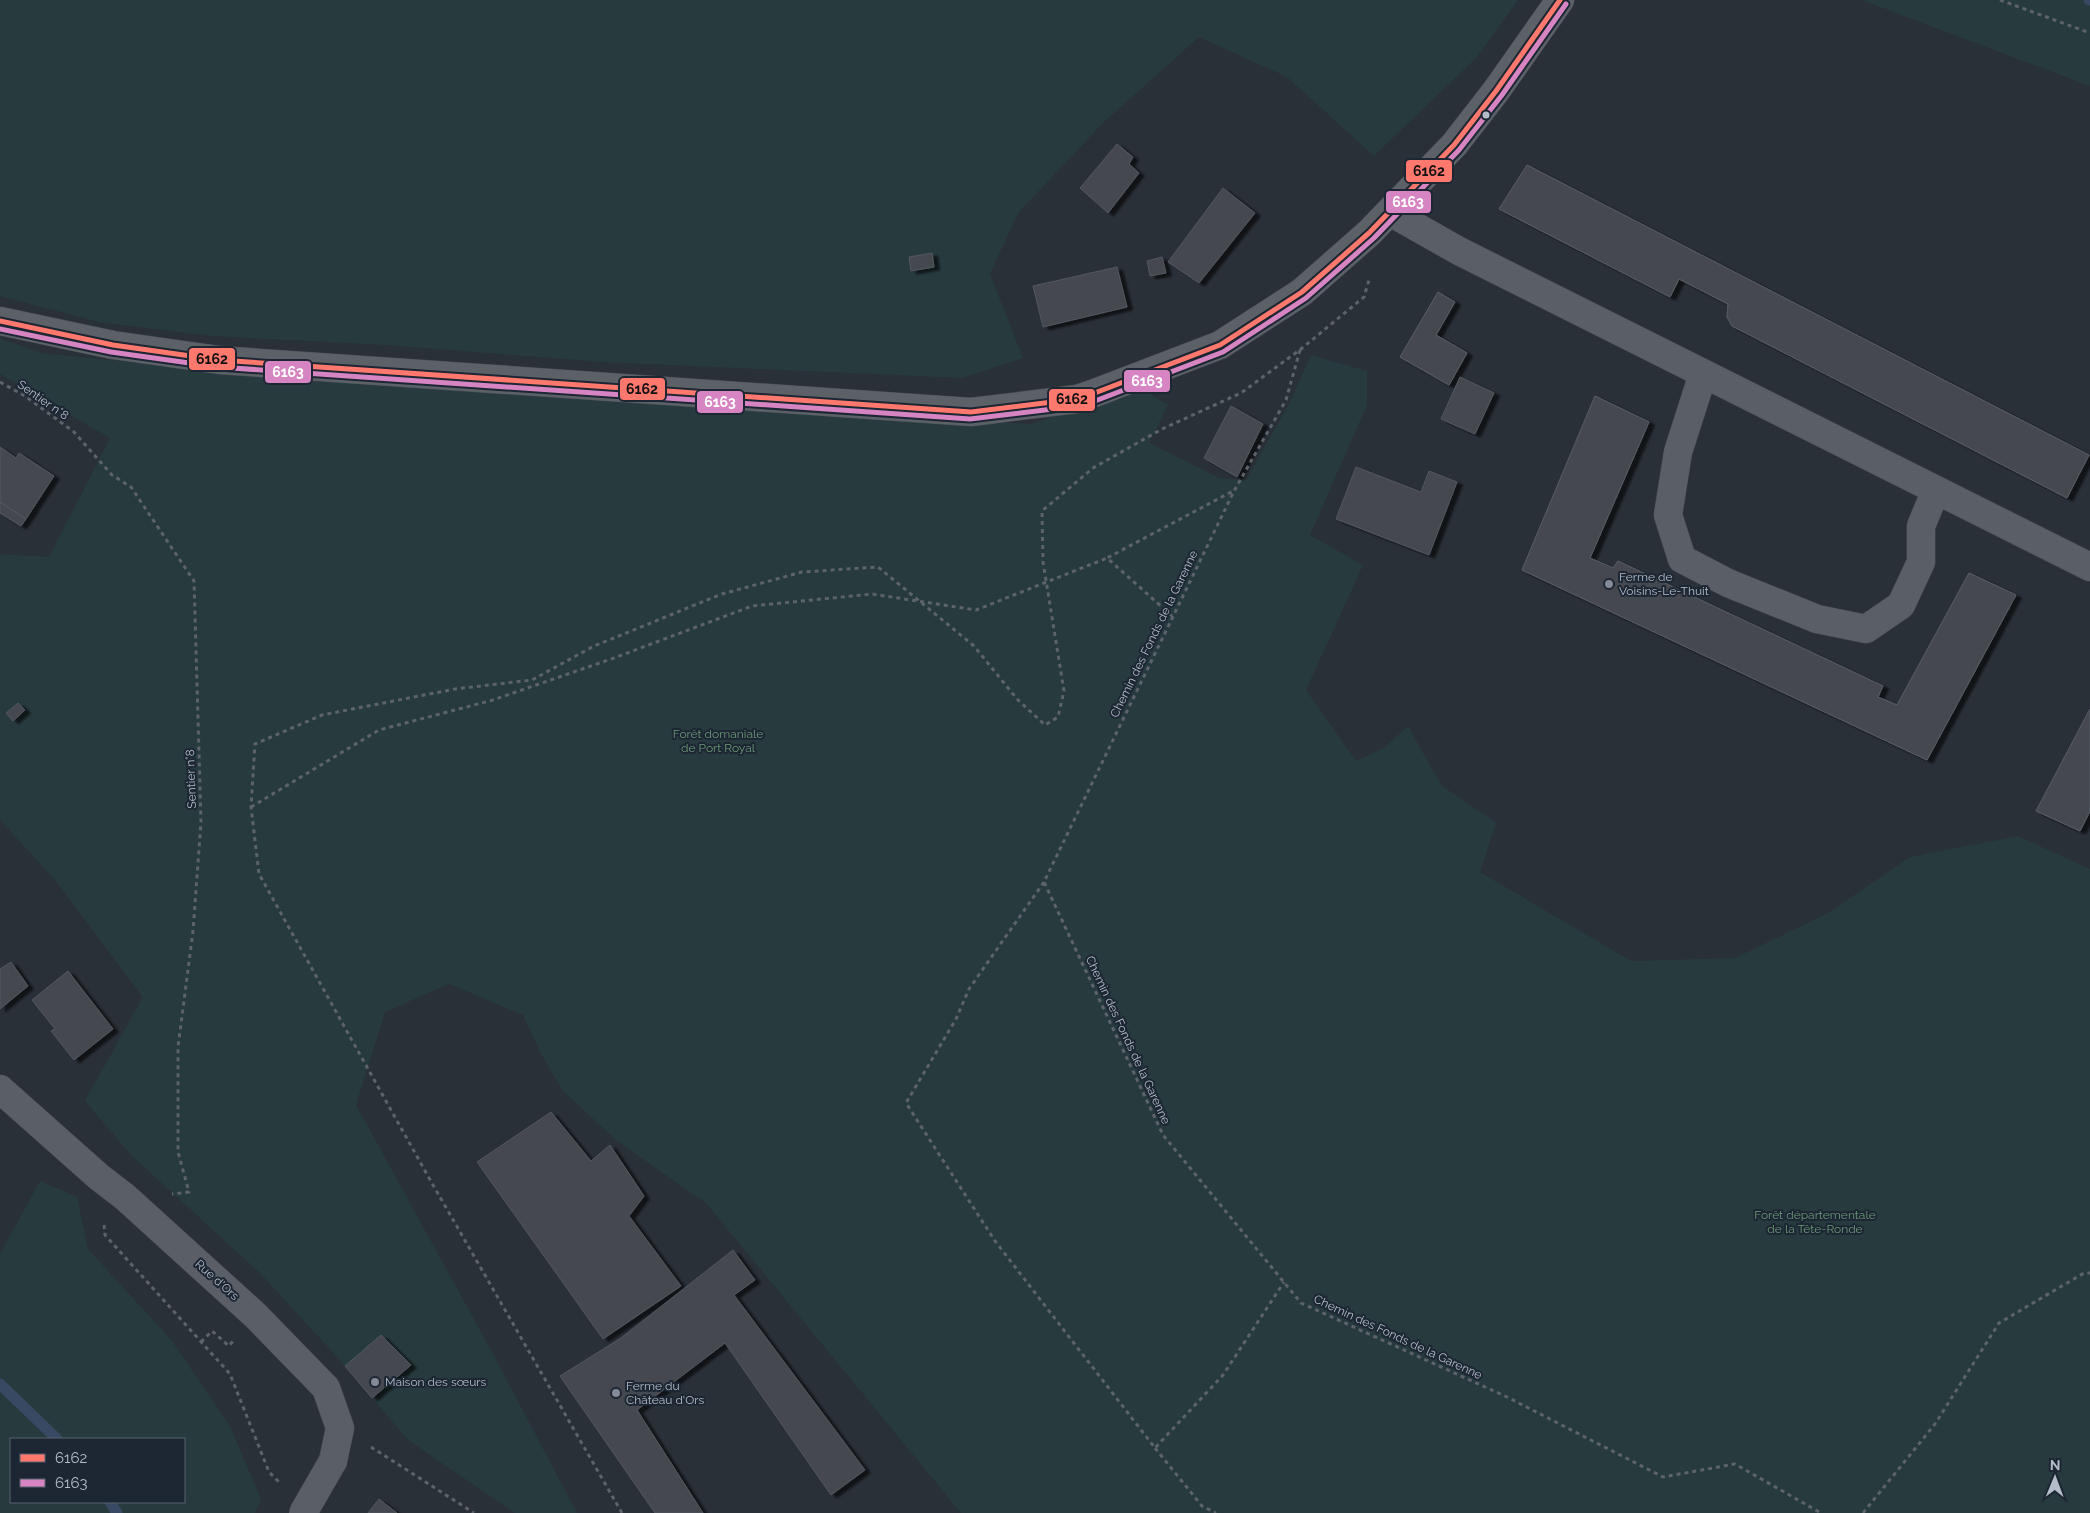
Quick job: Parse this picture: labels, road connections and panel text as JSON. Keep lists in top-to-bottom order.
{
  "streets": {
    "street": ["Rue d'Ors"],
    "path": ["Sentier n°8", "Chemin des Fonds de la Garenne"]
  },
  "crossings": [
    ["Sentier n°8", "Rue d'Ors"]
  ],
  "parks": ["Forêt domaniale de Port Royal", "Forêt départementale de la Tête-Ronde"],
  "places": ["Ferme de Voisins-Le-Thuit", "Maison des sœurs", "Ferme du Château d'Ors"],
  "lines": ["transit line 6162", "transit line 6163"],
  "legend": ["6162", "6163"],
  "north": "top"
}
